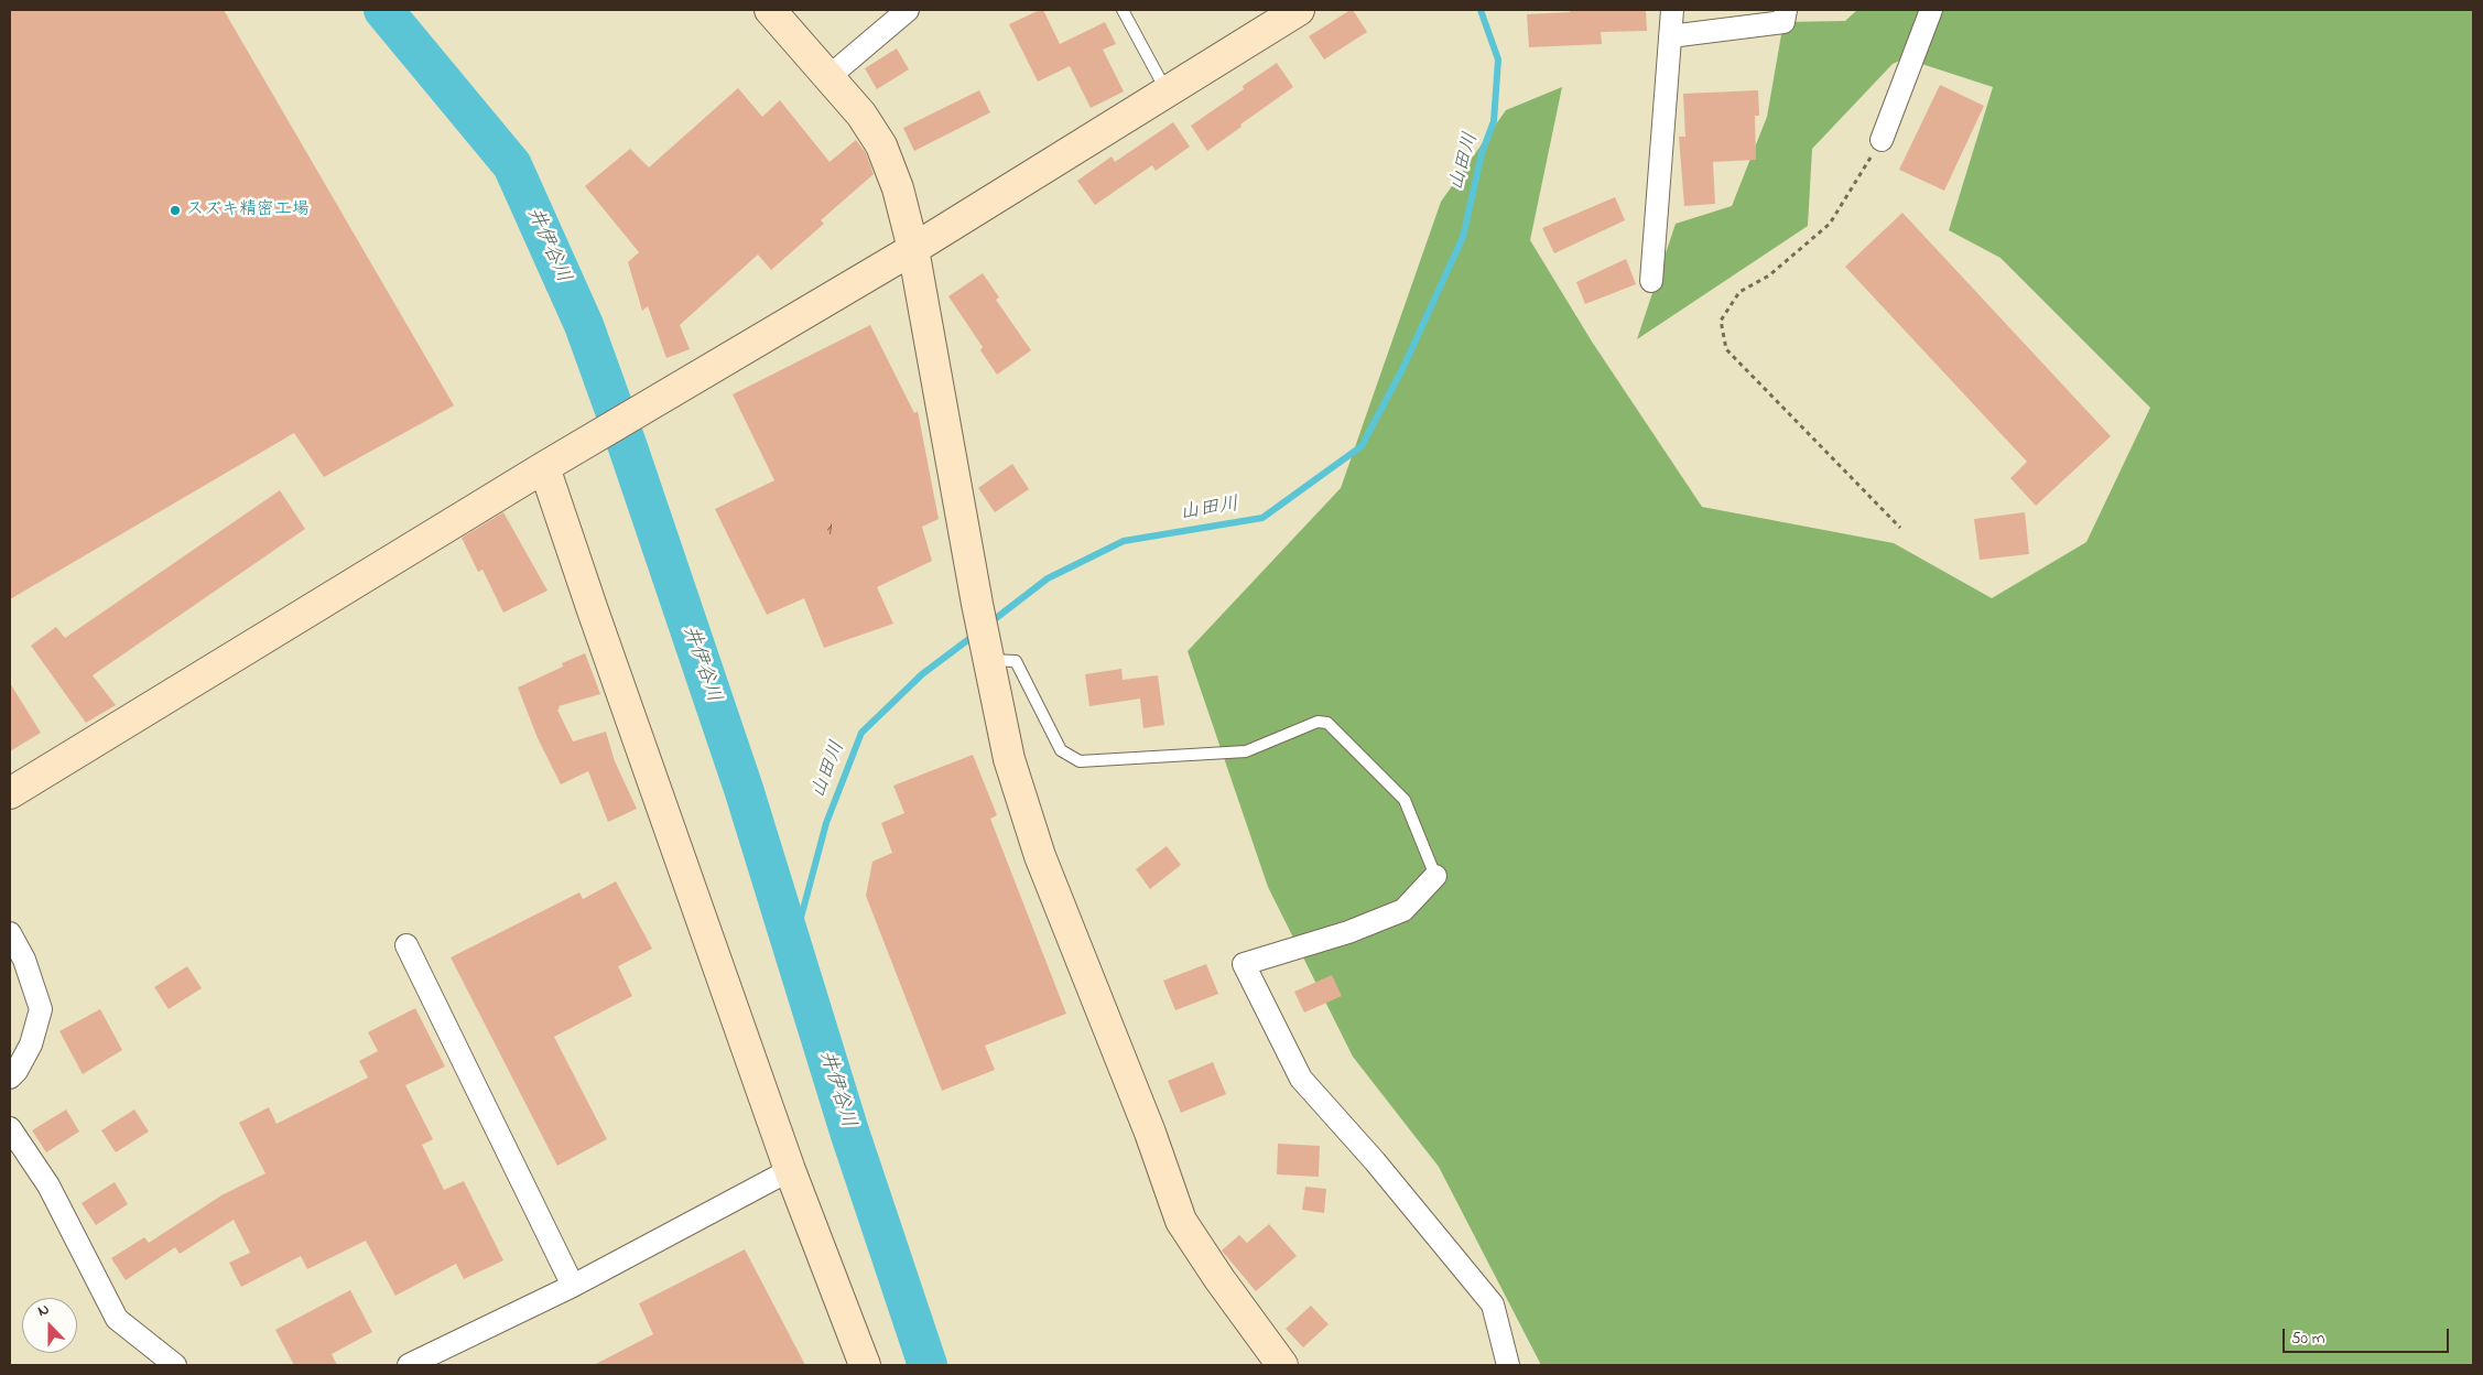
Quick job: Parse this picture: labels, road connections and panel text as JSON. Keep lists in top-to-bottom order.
{
  "water": ["山田川", "井伊谷川"],
  "places": ["スズキ精密工場"],
  "house_numbers": ["1"],
  "scale_bar": "50 m",
  "north": "top"
}
